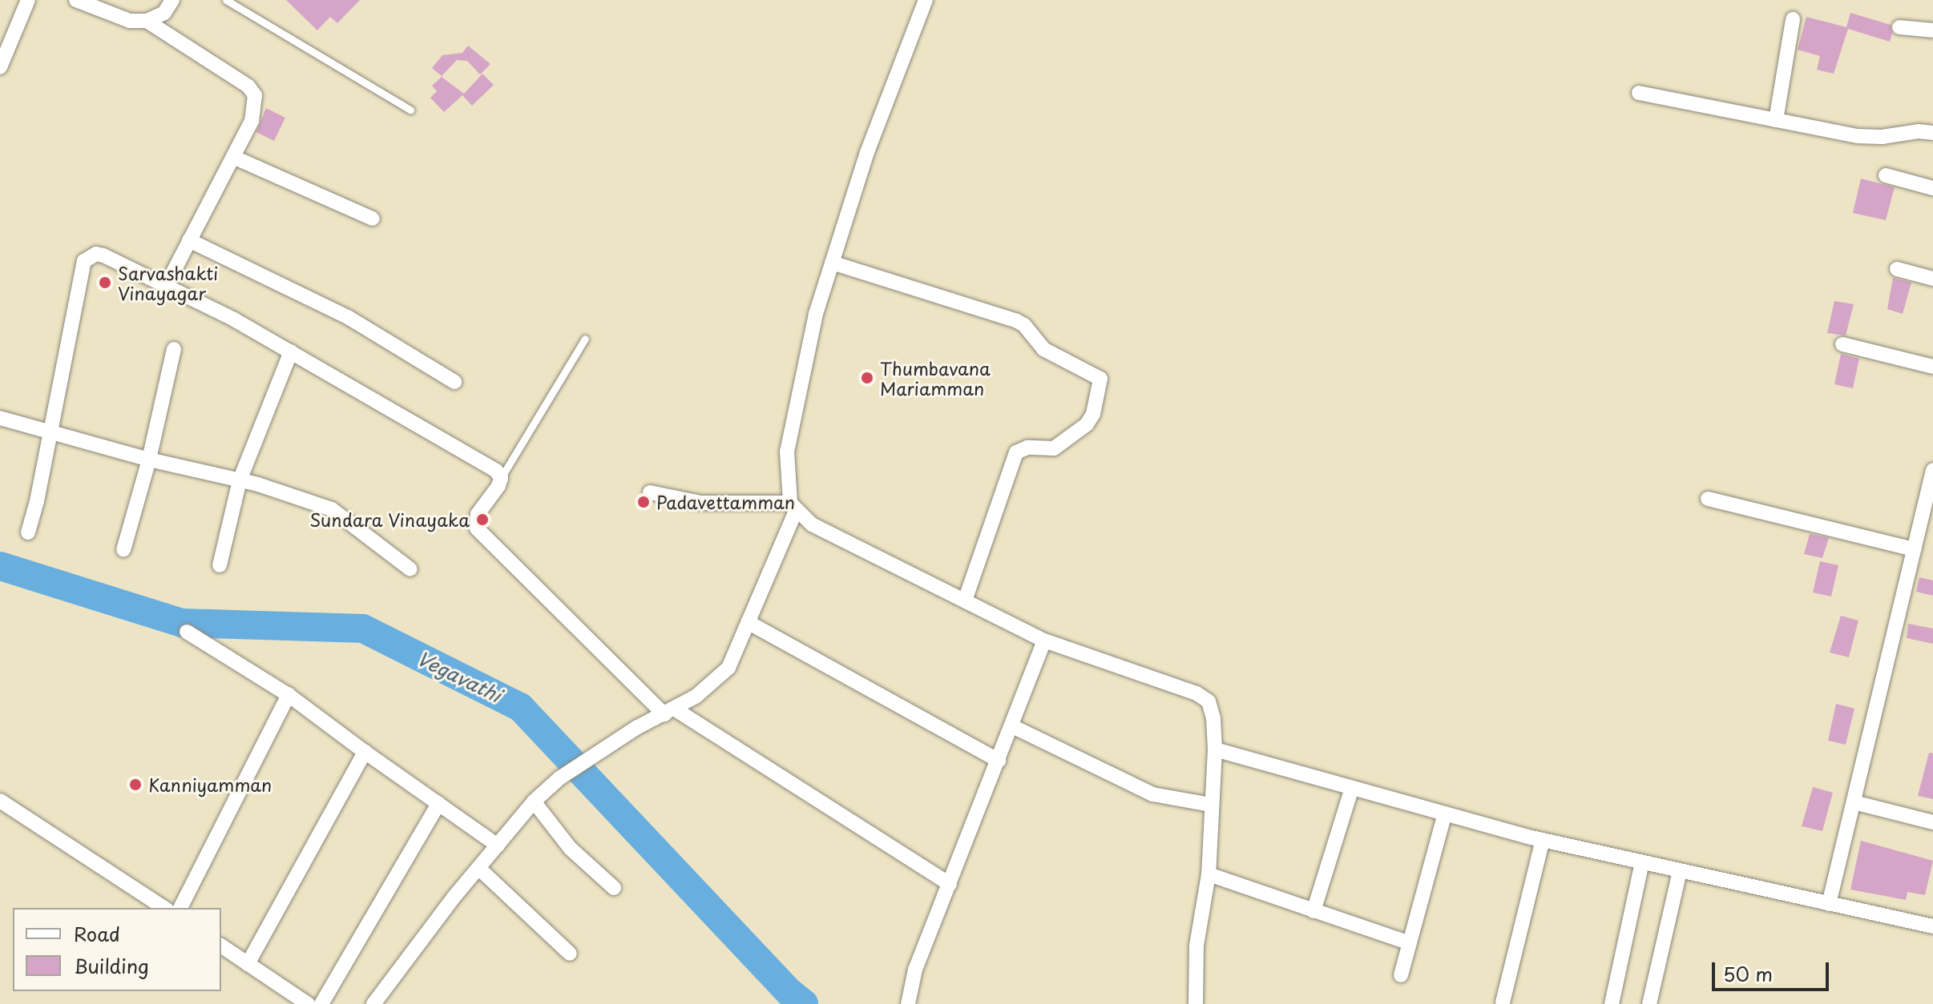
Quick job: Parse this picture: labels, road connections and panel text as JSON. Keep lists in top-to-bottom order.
{
  "water": ["Vegavathi"],
  "places": [
    "Sarvashakti Vinayagar",
    "Thumbavana Mariamman",
    "Padavettamman",
    "Sundara Vinayaka",
    "Kanniyamman"
  ],
  "legend": ["Road", "Building"],
  "scale_bar": "50 m"
}
